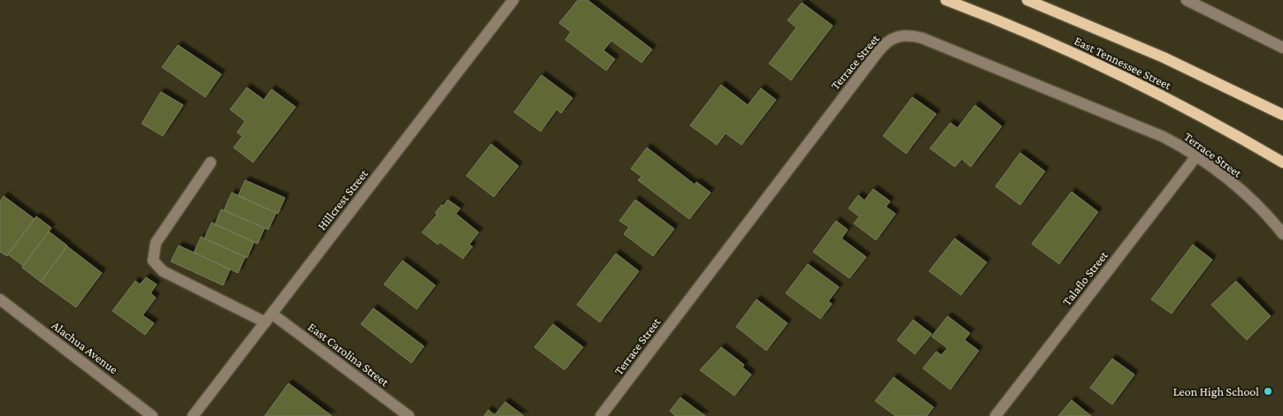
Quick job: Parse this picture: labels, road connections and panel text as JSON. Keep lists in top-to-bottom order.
{
  "streets": {
    "main road": ["East Tennessee Street"],
    "street": [
      "Terrace Street",
      "Hillcrest Street",
      "Talaflo Street",
      "Alachua Avenue",
      "East Carolina Street"
    ]
  },
  "crossings": [
    ["Terrace Street", "Talaflo Street"],
    ["Hillcrest Street", "East Carolina Street"]
  ],
  "places": ["Leon High School"]
}
